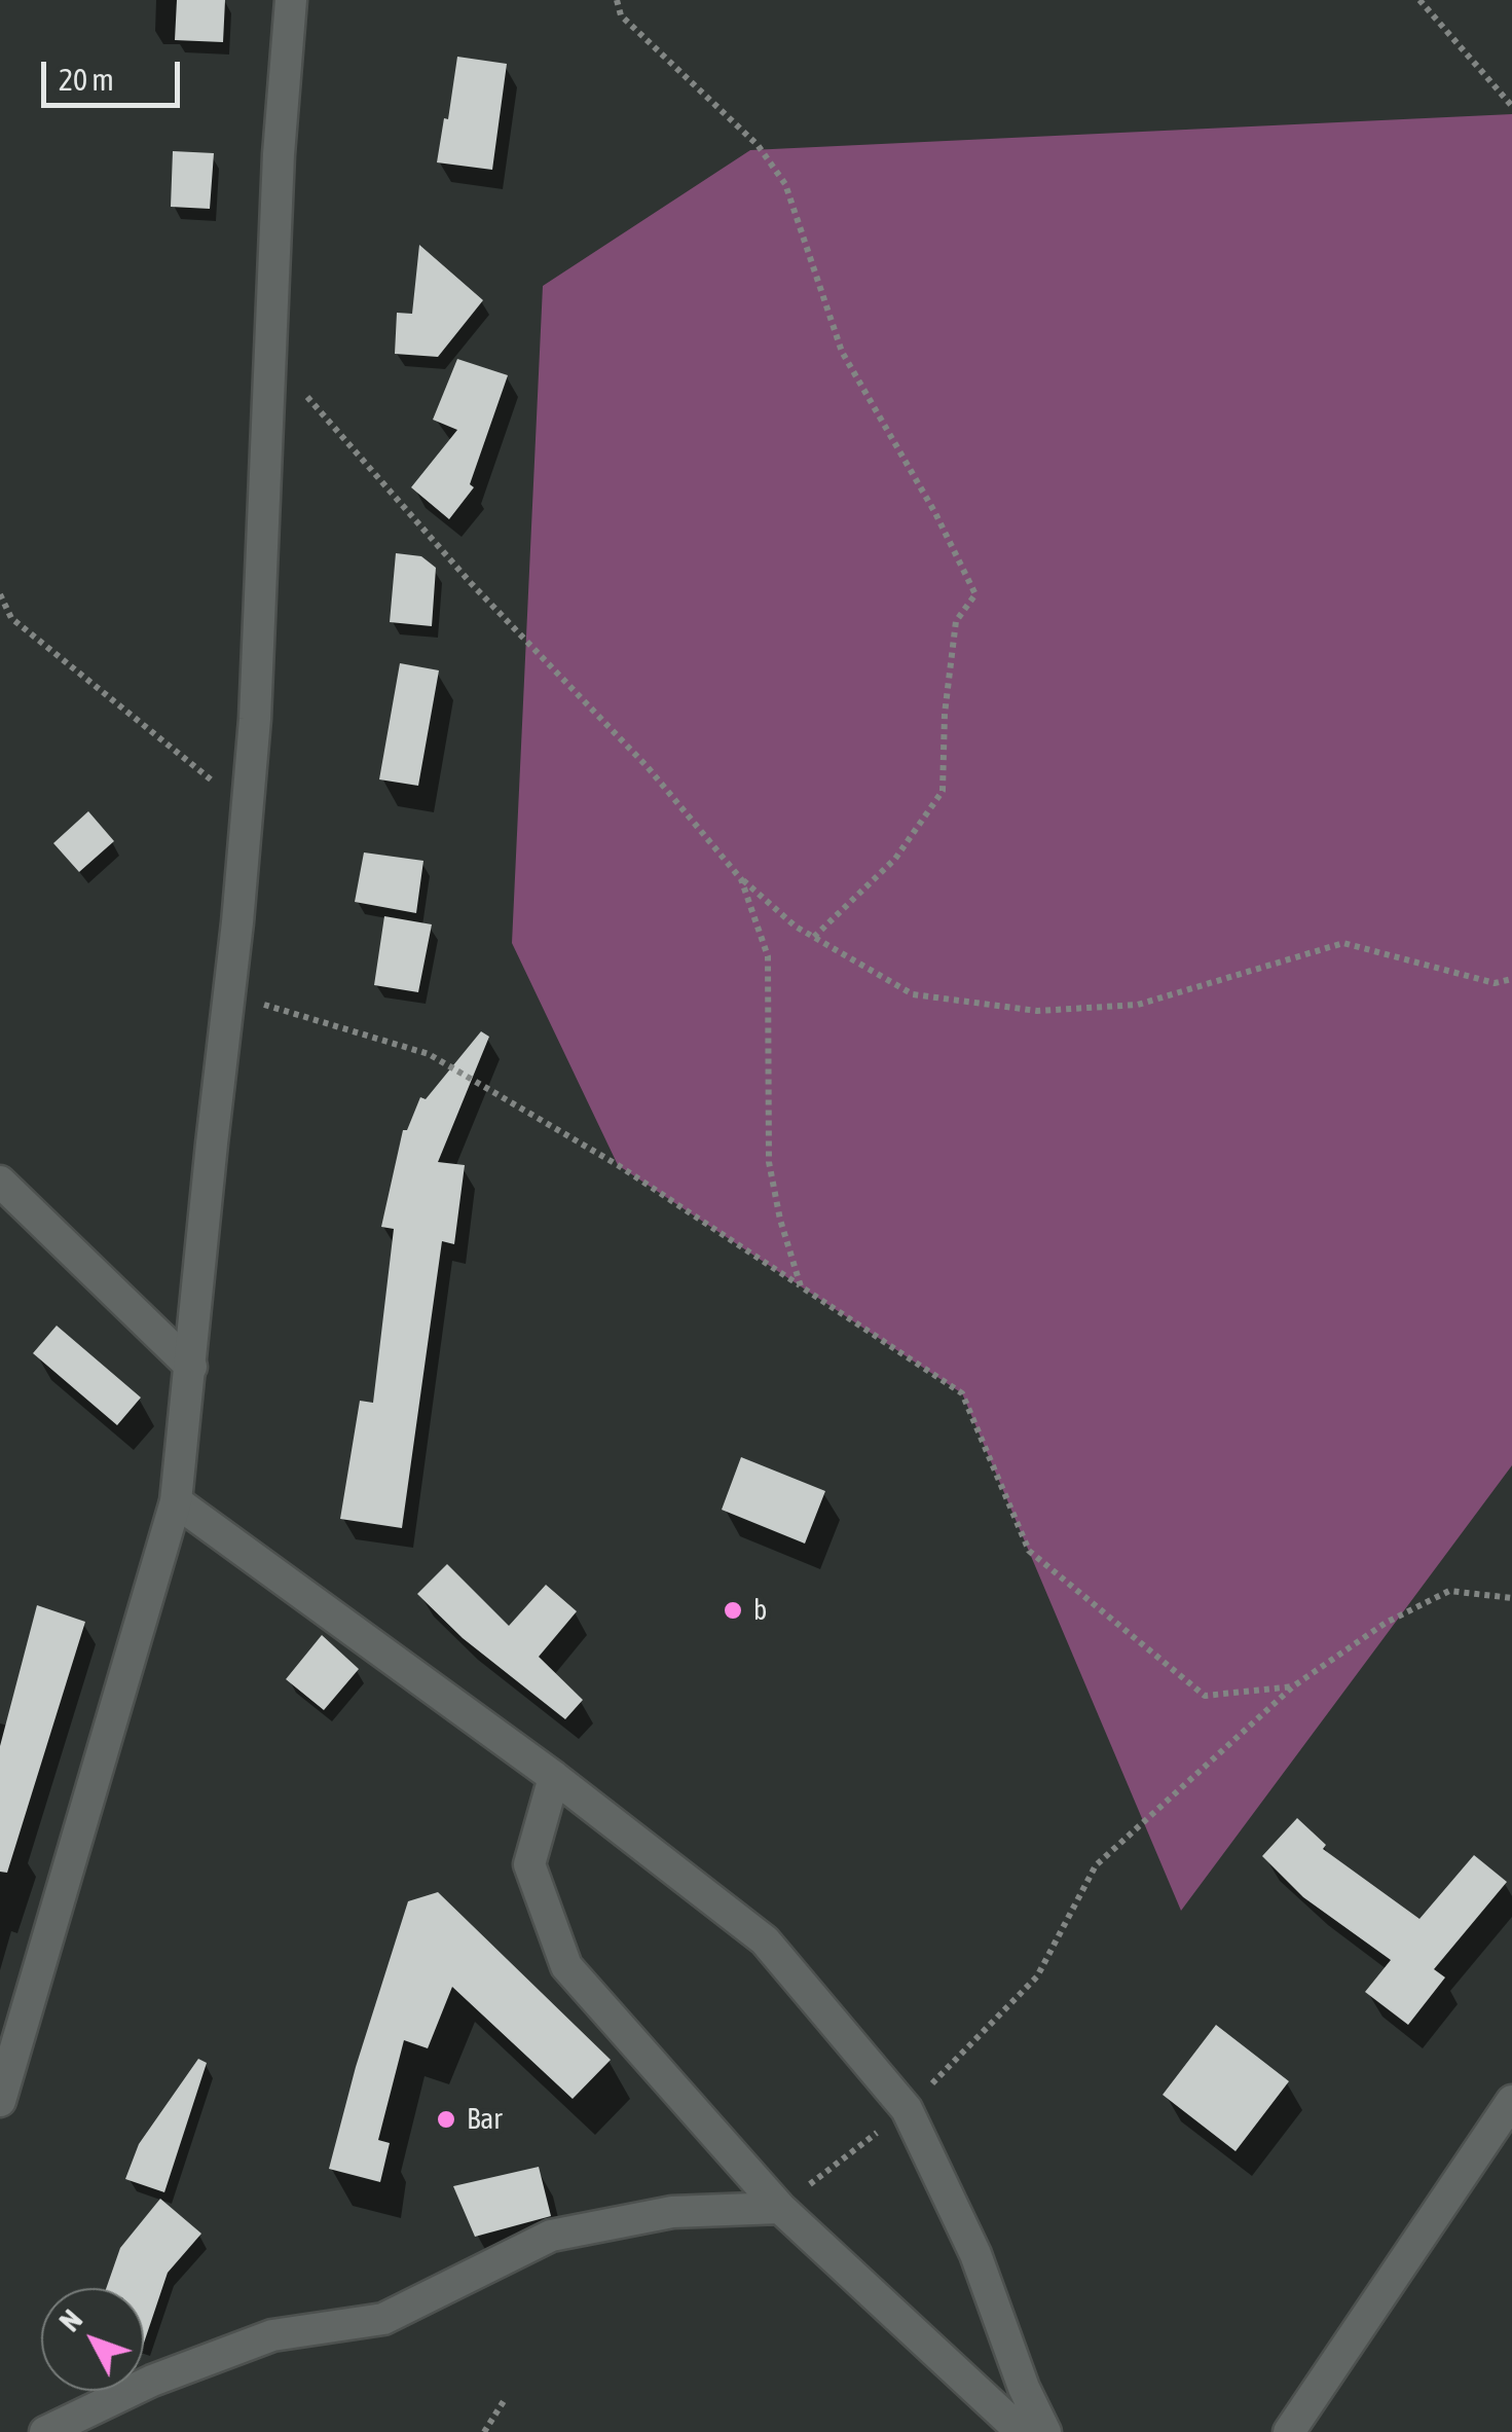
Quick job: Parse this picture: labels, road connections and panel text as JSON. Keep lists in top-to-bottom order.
{
  "places": ["b", "Bar"],
  "scale_bar": "20 m",
  "north": "top left"
}
